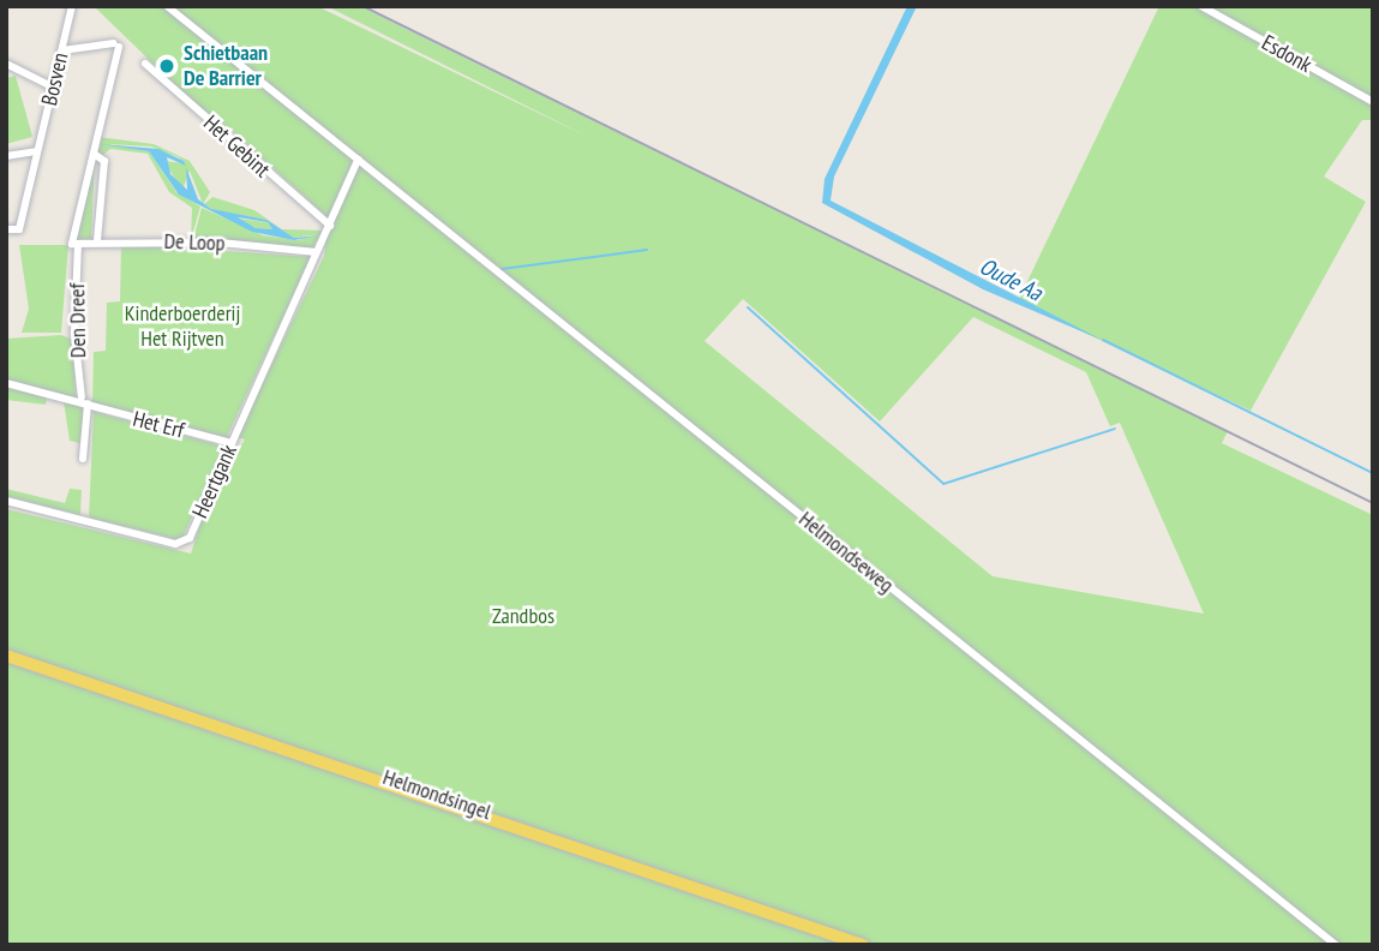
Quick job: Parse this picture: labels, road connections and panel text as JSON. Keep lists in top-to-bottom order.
{
  "streets": {
    "main road": ["Helmondsingel"],
    "street": [
      "Esdonk",
      "Bosven",
      "Het Gebint",
      "De Loop",
      "Den Dreef",
      "Het Erf",
      "Heertgank",
      "Helmondseweg"
    ]
  },
  "crossings": [
    ["Bosven", "Den Dreef"],
    ["De Loop", "Den Dreef"],
    ["De Loop", "Heertgank"],
    ["Den Dreef", "Het Erf"],
    ["Het Erf", "Heertgank"]
  ],
  "water": ["Oude Aa"],
  "parks": ["Kinderboerderij Het Rijtven", "Zandbos"],
  "places": ["Schietbaan De Barrier"]
}
